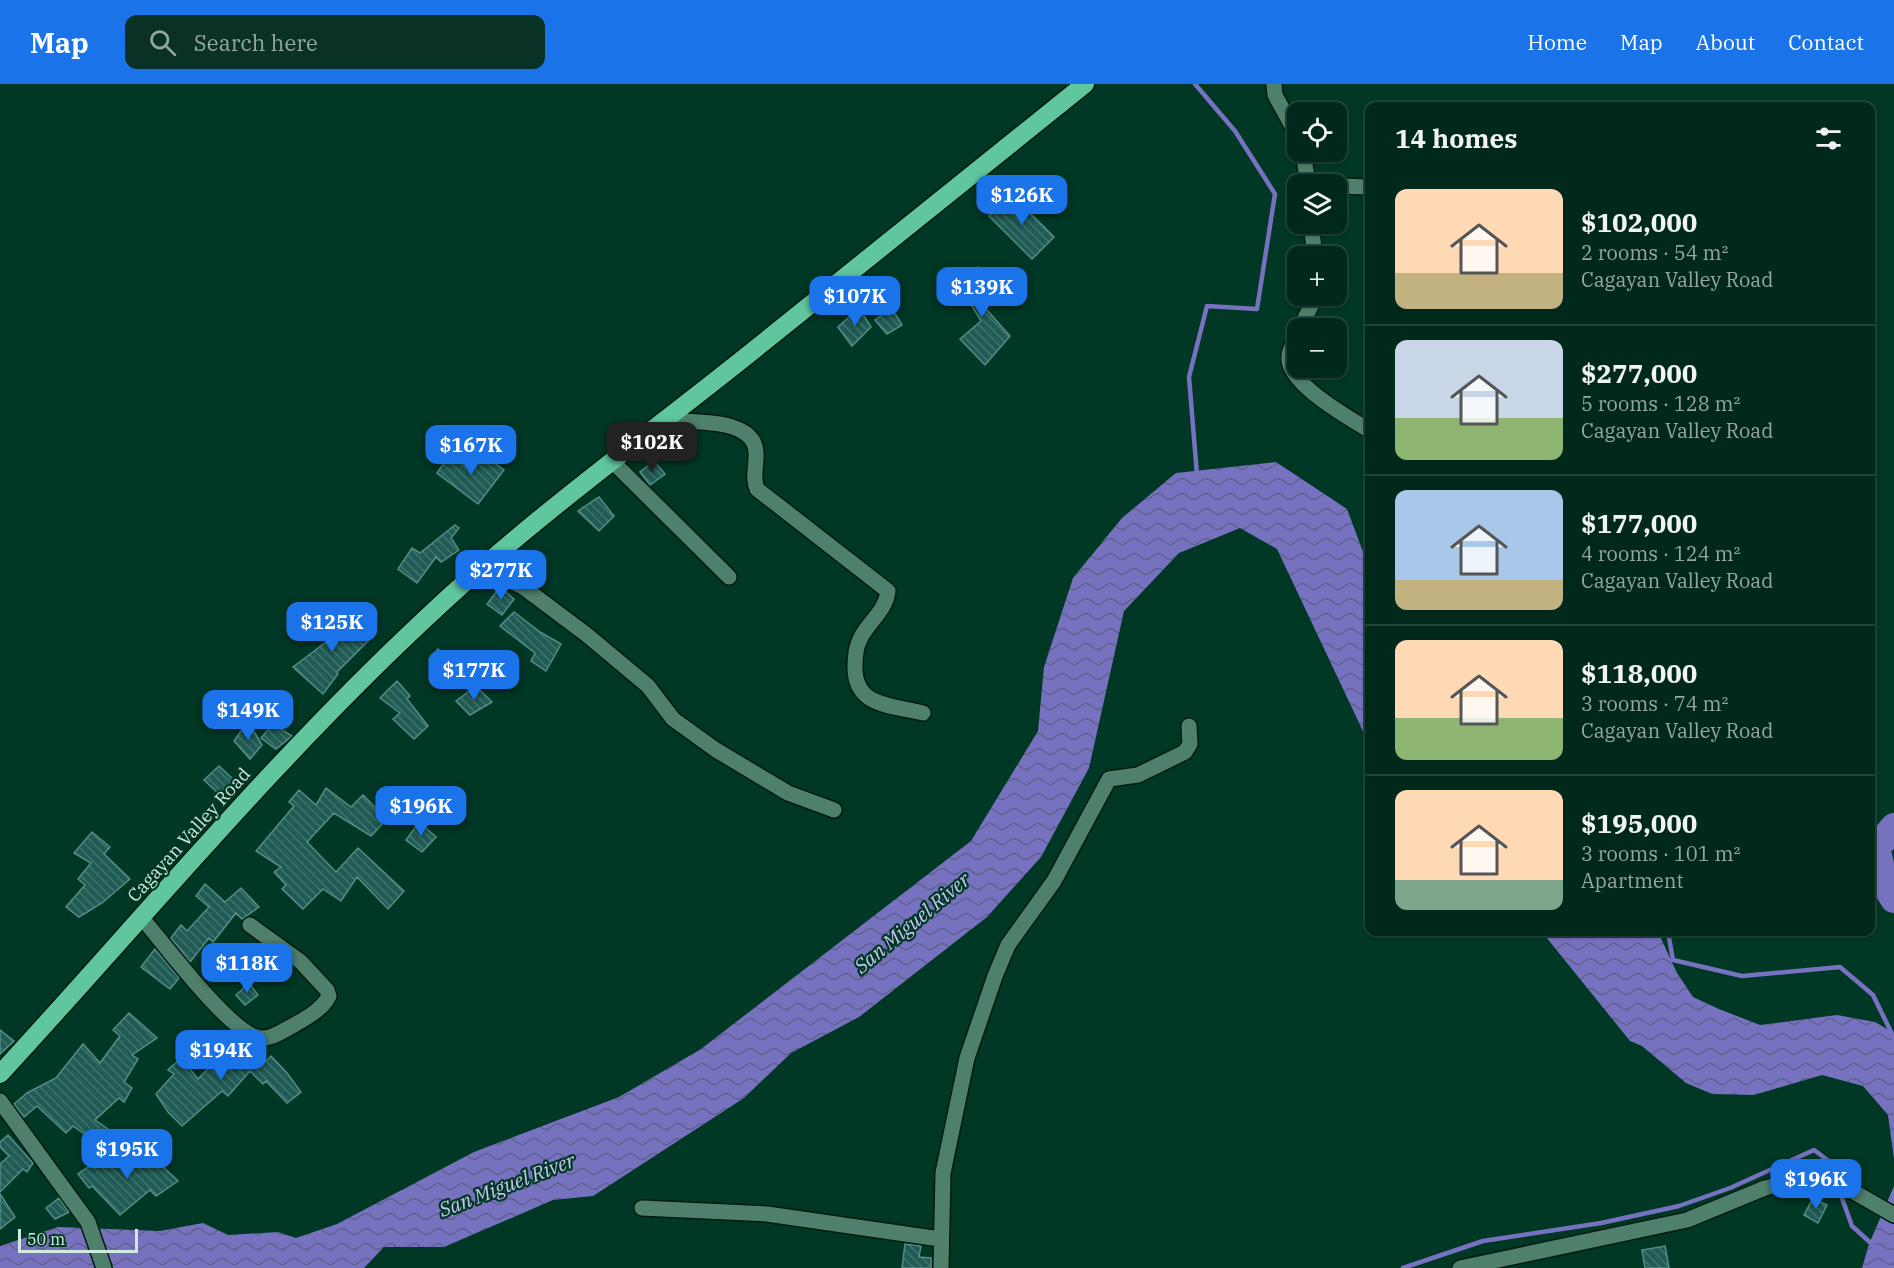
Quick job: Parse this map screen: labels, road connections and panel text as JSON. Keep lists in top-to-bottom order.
{
  "streets": {
    "highway": ["Cagayan Valley Road"]
  },
  "water": ["San Miguel River"],
  "scale_bar": "50 m",
  "page": {
    "header": "Map",
    "search": "Search here",
    "nav": [
      "Home",
      "Map",
      "About",
      "Contact"
    ],
    "map_buttons": ["+", "−"],
    "heading": "14 homes",
    "list": [
      {
        "name": "$102,000",
        "note": "2 rooms · 54 m² · Cagayan Valley Road"
      },
      {
        "name": "$277,000",
        "note": "5 rooms · 128 m² · Cagayan Valley Road"
      },
      {
        "name": "$177,000",
        "note": "4 rooms · 124 m² · Cagayan Valley Road"
      },
      {
        "name": "$118,000",
        "note": "3 rooms · 74 m² · Cagayan Valley Road"
      },
      {
        "name": "$195,000",
        "note": "3 rooms · 101 m² · Apartment"
      }
    ],
    "price": [
      "$126K",
      "$139K",
      "$107K",
      "$102K",
      "$167K",
      "$277K",
      "$125K",
      "$177K",
      "$149K",
      "$196K",
      "$118K",
      "$194K",
      "$195K",
      "$196K"
    ],
    "scale": "50 m"
  }
}
